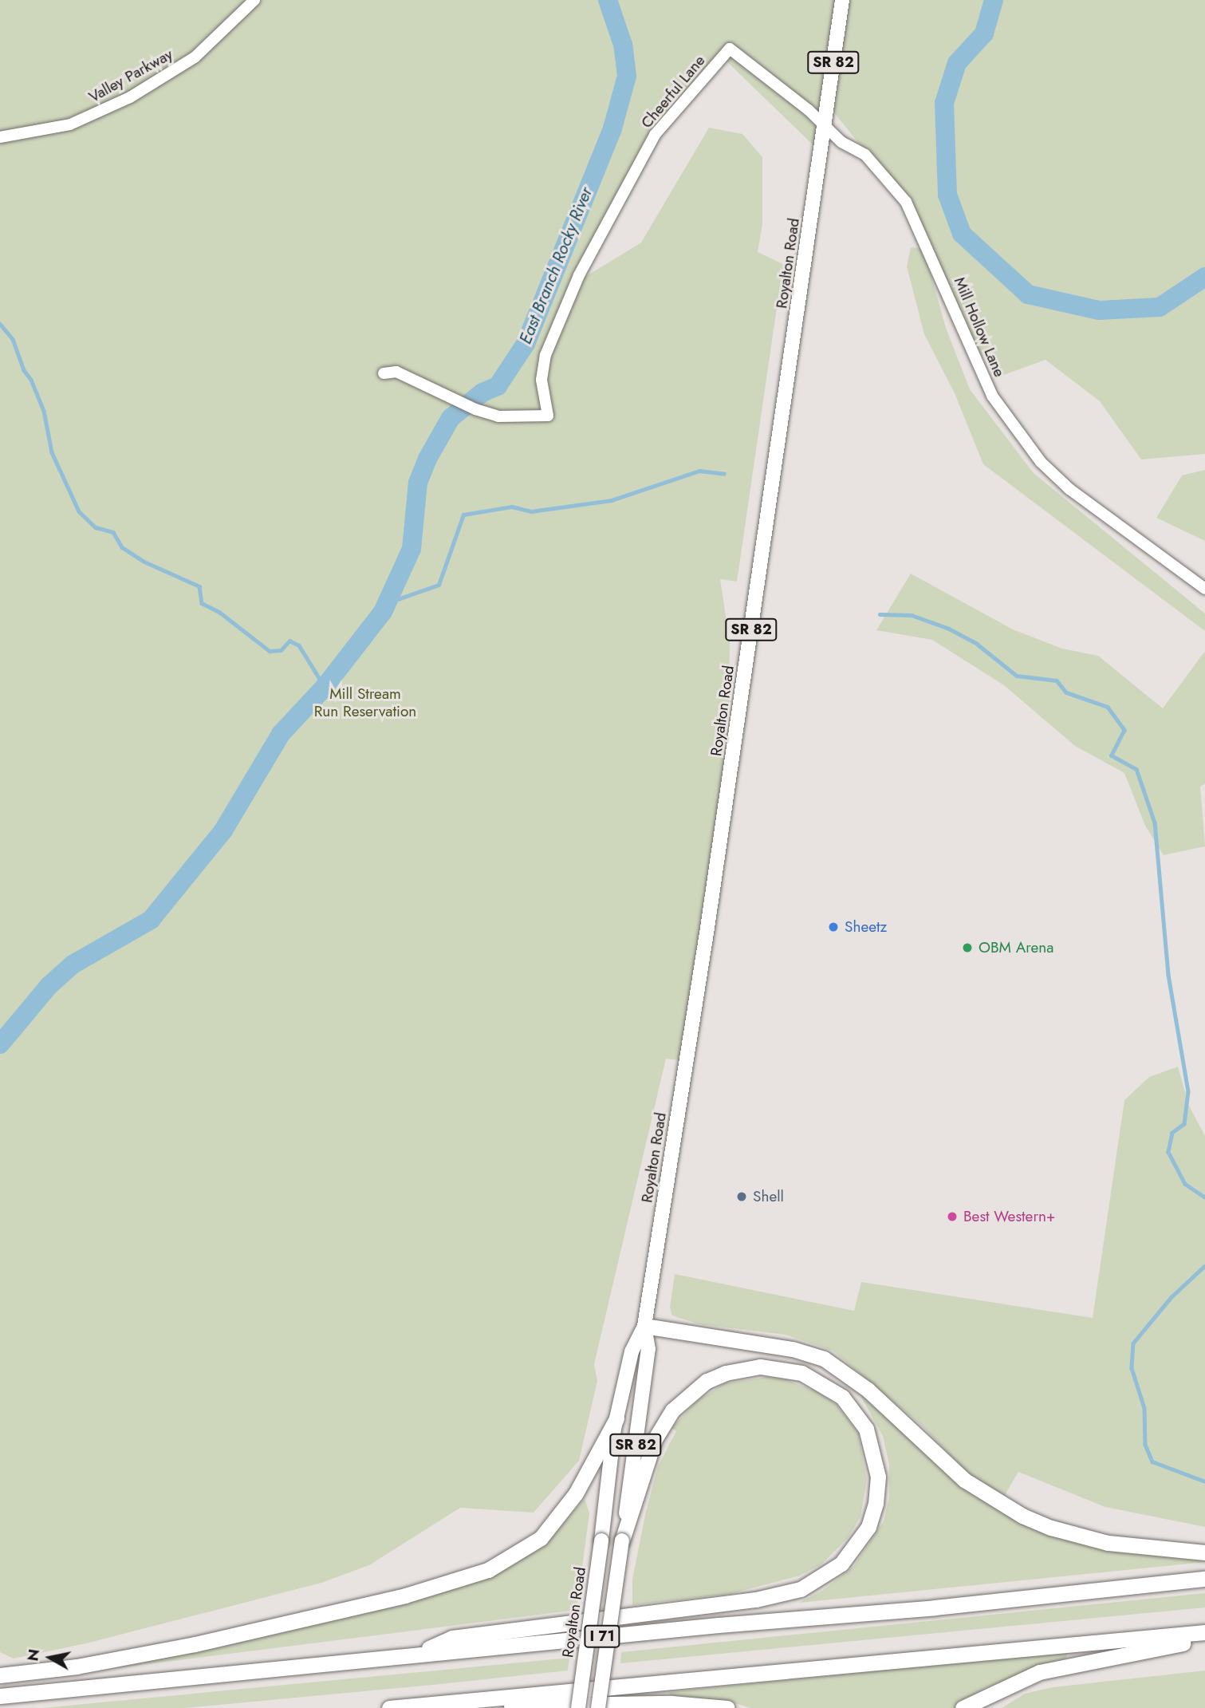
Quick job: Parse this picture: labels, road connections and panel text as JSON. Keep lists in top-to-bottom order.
{
  "streets": {
    "highway": ["I 71"],
    "main road": ["SR 82", "Royalton Road"],
    "street": ["Valley Parkway", "Cheerful Lane", "Mill Hollow Lane"]
  },
  "crossings": [
    ["Cheerful Lane", "Royalton Road"],
    ["Cheerful Lane", "Mill Hollow Lane"],
    ["Royalton Road", "Mill Hollow Lane"]
  ],
  "water": ["East Branch Rocky River"],
  "parks": ["Mill Stream Run Reservation"],
  "places": [
    "Sheetz",
    "OBM Arena",
    "Shell",
    "Best Western+"
  ],
  "north": "left"
}
